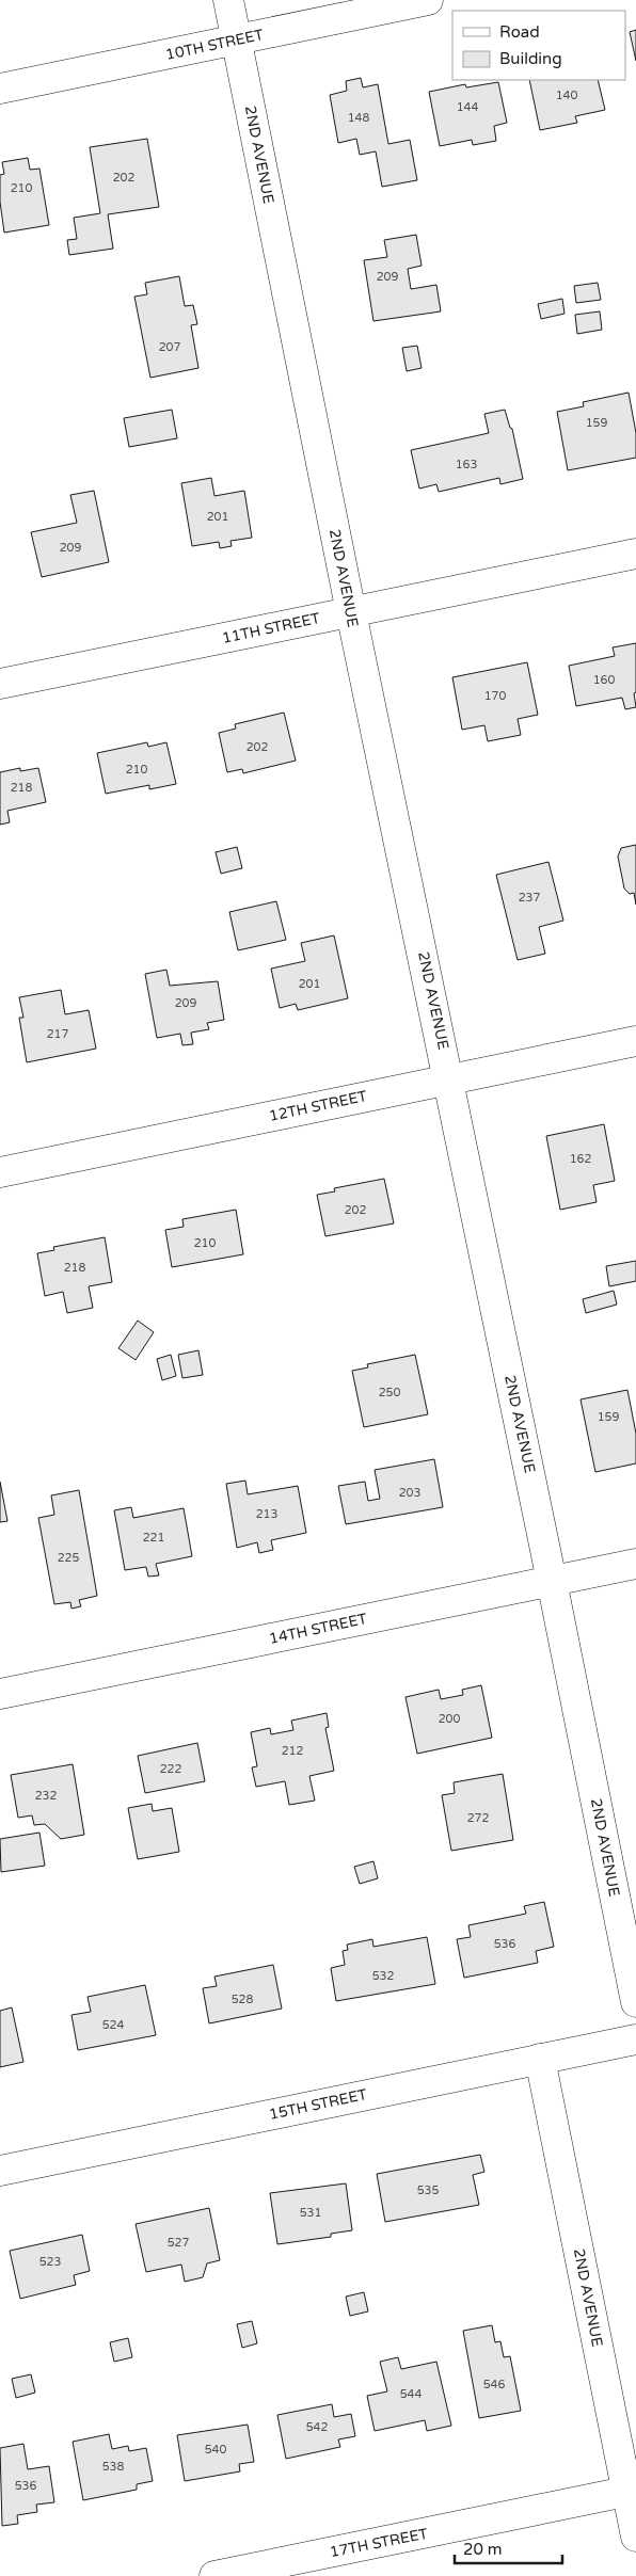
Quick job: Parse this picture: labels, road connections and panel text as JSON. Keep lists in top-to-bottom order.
{
  "streets": {
    "street": [
      "10TH STREET",
      "2ND AVENUE",
      "11TH STREET",
      "12TH STREET",
      "14TH STREET",
      "15TH STREET",
      "17TH STREET"
    ]
  },
  "crossings": [
    ["10TH STREET", "2ND AVENUE"],
    ["2ND AVENUE", "11TH STREET"],
    ["2ND AVENUE", "12TH STREET"],
    ["2ND AVENUE", "14TH STREET"],
    ["2ND AVENUE", "15TH STREET"],
    ["2ND AVENUE", "17TH STREET"]
  ],
  "house_numbers": [
    "140",
    "144",
    "148",
    "202",
    "210",
    "209",
    "207",
    "159",
    "163",
    "201",
    "209",
    "160",
    "170",
    "202",
    "210",
    "218",
    "237",
    "201",
    "209",
    "217",
    "162",
    "202",
    "210",
    "218",
    "250",
    "159",
    "203",
    "213",
    "221",
    "225",
    "200",
    "212",
    "222",
    "232",
    "272",
    "536",
    "532",
    "528",
    "524",
    "535",
    "531",
    "527",
    "523",
    "546",
    "544",
    "542",
    "540",
    "538",
    "536"
  ],
  "legend": ["Road", "Building"],
  "scale_bar": "20 m"
}
